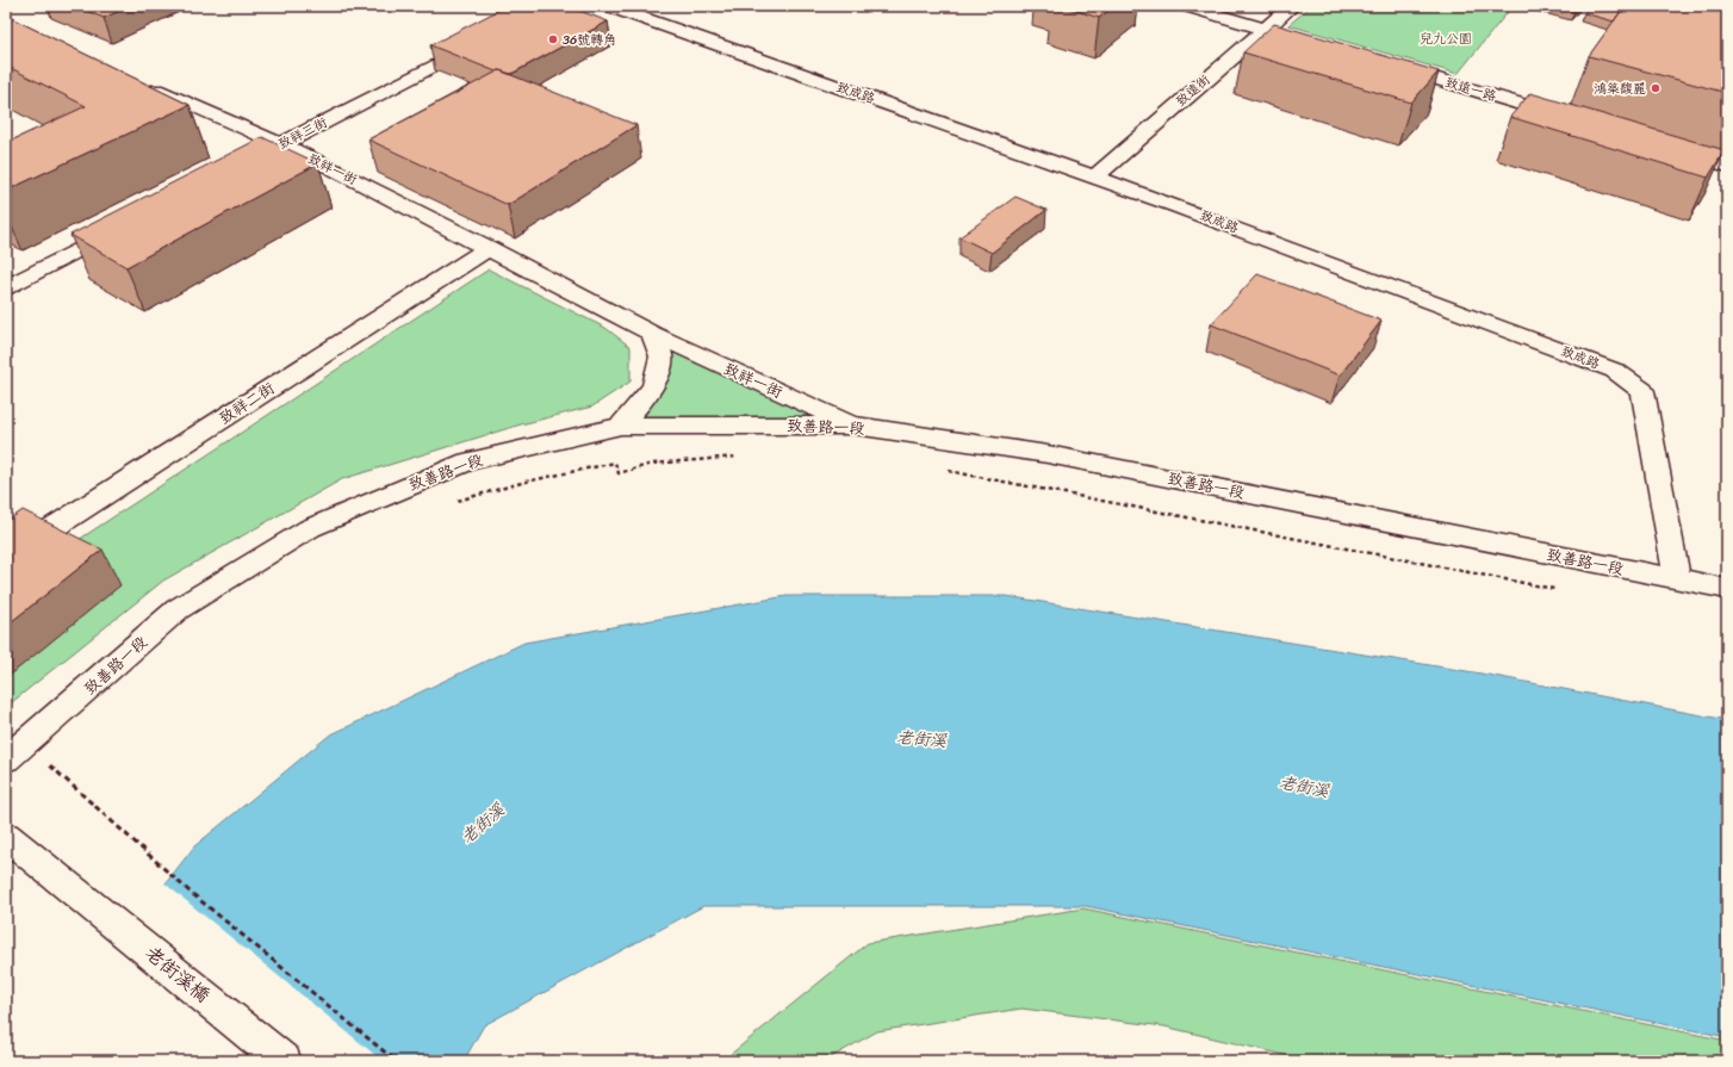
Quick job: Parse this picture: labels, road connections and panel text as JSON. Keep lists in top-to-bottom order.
{
  "streets": {
    "street": [
      "致遠一路",
      "致遠街",
      "致成路",
      "致祥三街",
      "致祥一街",
      "致祥二街",
      "致善路一段",
      "老街溪橋"
    ]
  },
  "crossings": [
    ["致遠街", "致成路"],
    ["致成路", "致善路一段"],
    ["致祥三街", "致祥一街"],
    ["致祥一街", "致祥二街"],
    ["致祥一街", "致善路一段"]
  ],
  "water": ["老街溪"],
  "parks": ["兒九公園"],
  "places": ["36號轉角", "鴻築馥麗"]
}
